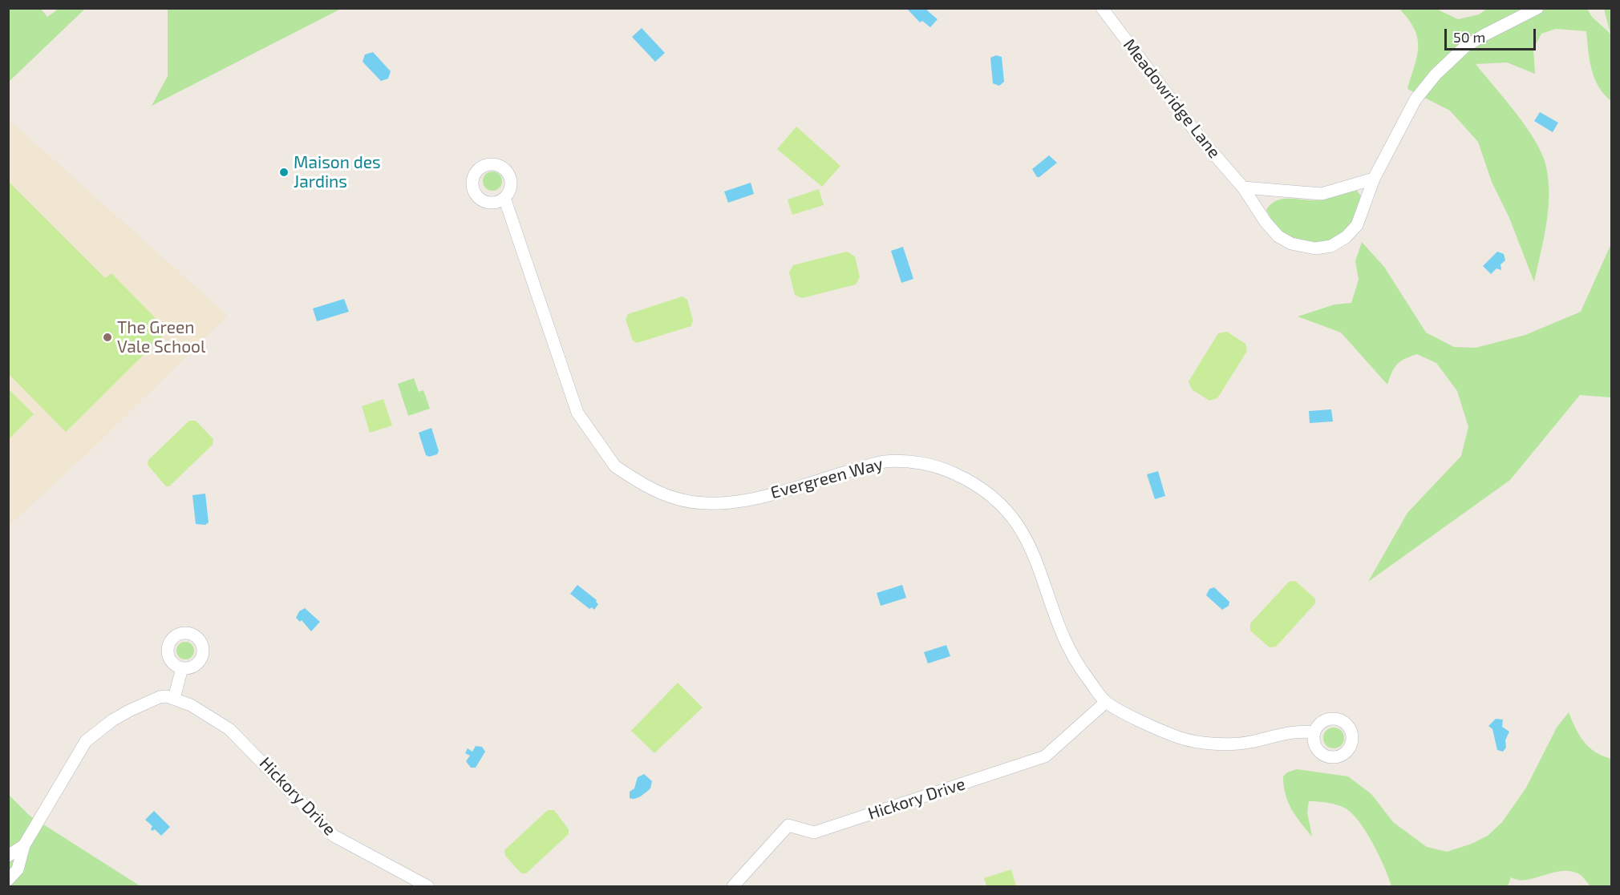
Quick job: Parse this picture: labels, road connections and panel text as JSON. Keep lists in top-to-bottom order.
{
  "streets": {
    "street": ["Meadowridge Lane", "Evergreen Way", "Hickory Drive"]
  },
  "crossings": [
    ["Evergreen Way", "Hickory Drive"]
  ],
  "places": ["Maison des Jardins", "The Green Vale School"],
  "scale_bar": "50 m"
}
